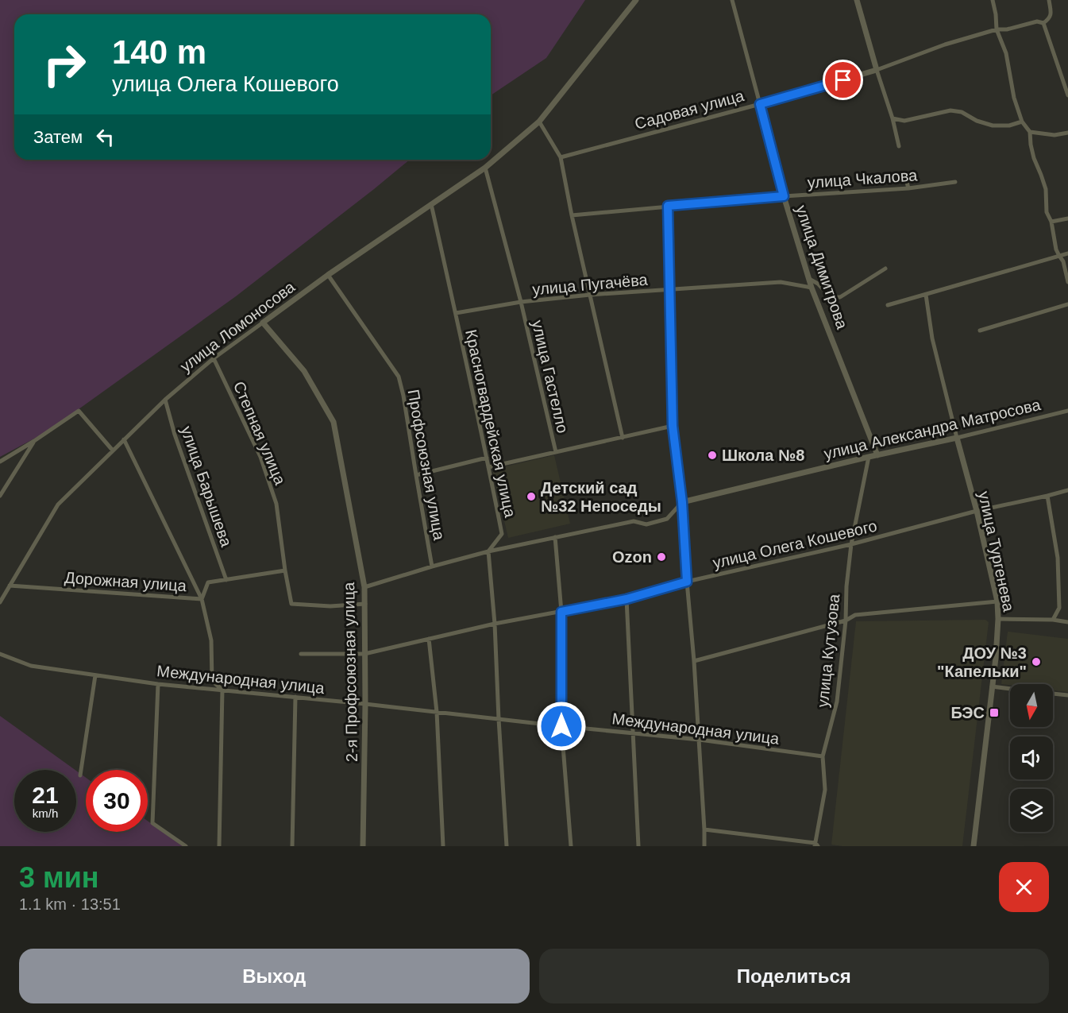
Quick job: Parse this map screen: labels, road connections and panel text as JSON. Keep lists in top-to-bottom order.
{
  "streets": {
    "street": [
      "Садовая улица",
      "улица Чкалова",
      "улица Димитрова",
      "улица Пугачёва",
      "улица Ломоносова",
      "улица Гастелло",
      "Красногвардейская улица",
      "улица Александра Матросова",
      "Степная улица",
      "Профсоюзная улица",
      "улица Барышева",
      "улица Олега Кошевого",
      "улица Тургенева",
      "Дорожная улица",
      "улица Кутузова",
      "2-я Профсоюзная улица",
      "Международная улица"
    ]
  },
  "crossings": [
    ["Садовая улица", "улица Димитрова"],
    ["улица Чкалова", "улица Димитрова"],
    ["улица Димитрова", "улица Пугачёва"],
    ["улица Димитрова", "улица Александра Матросова"],
    ["улица Пугачёва", "улица Гастелло"],
    ["улица Пугачёва", "Красногвардейская улица"],
    ["улица Ломоносова", "улица Гастелло"],
    ["улица Ломоносова", "Красногвардейская улица"],
    ["улица Ломоносова", "Степная улица"],
    ["улица Ломоносова", "Профсоюзная улица"],
    ["улица Ломоносова", "улица Барышева"],
    ["улица Ломоносова", "Дорожная улица"],
    ["улица Ломоносова", "2-я Профсоюзная улица"],
    ["улица Александра Матросова", "улица Тургенева"],
    ["улица Александра Матросова", "улица Кутузова"],
    ["Степная улица", "Дорожная улица"],
    ["Степная улица", "2-я Профсоюзная улица"],
    ["улица Барышева", "Дорожная улица"],
    ["улица Олега Кошевого", "улица Тургенева"],
    ["улица Олега Кошевого", "улица Кутузова"],
    ["улица Олега Кошевого", "2-я Профсоюзная улица"],
    ["улица Кутузова", "Международная улица"],
    ["2-я Профсоюзная улица", "Международная улица"]
  ],
  "places": {
    "other": [
      "Школа №8",
      "Детский сад №32 Непоседы",
      "Ozon",
      "ДОУ №3 \"Капельки\""
    ],
    "transit": ["БЭС"]
  },
  "north": "bottom",
  "page": {
    "turn": ["140 m", "улица Олега Кошевого"],
    "then": "Затем",
    "speed": "21 km/h",
    "limit": "30",
    "heading": ["3 мин", "1.1 km · 13:51"],
    "buttons": ["Выход", "Поделиться"]
  }
}
